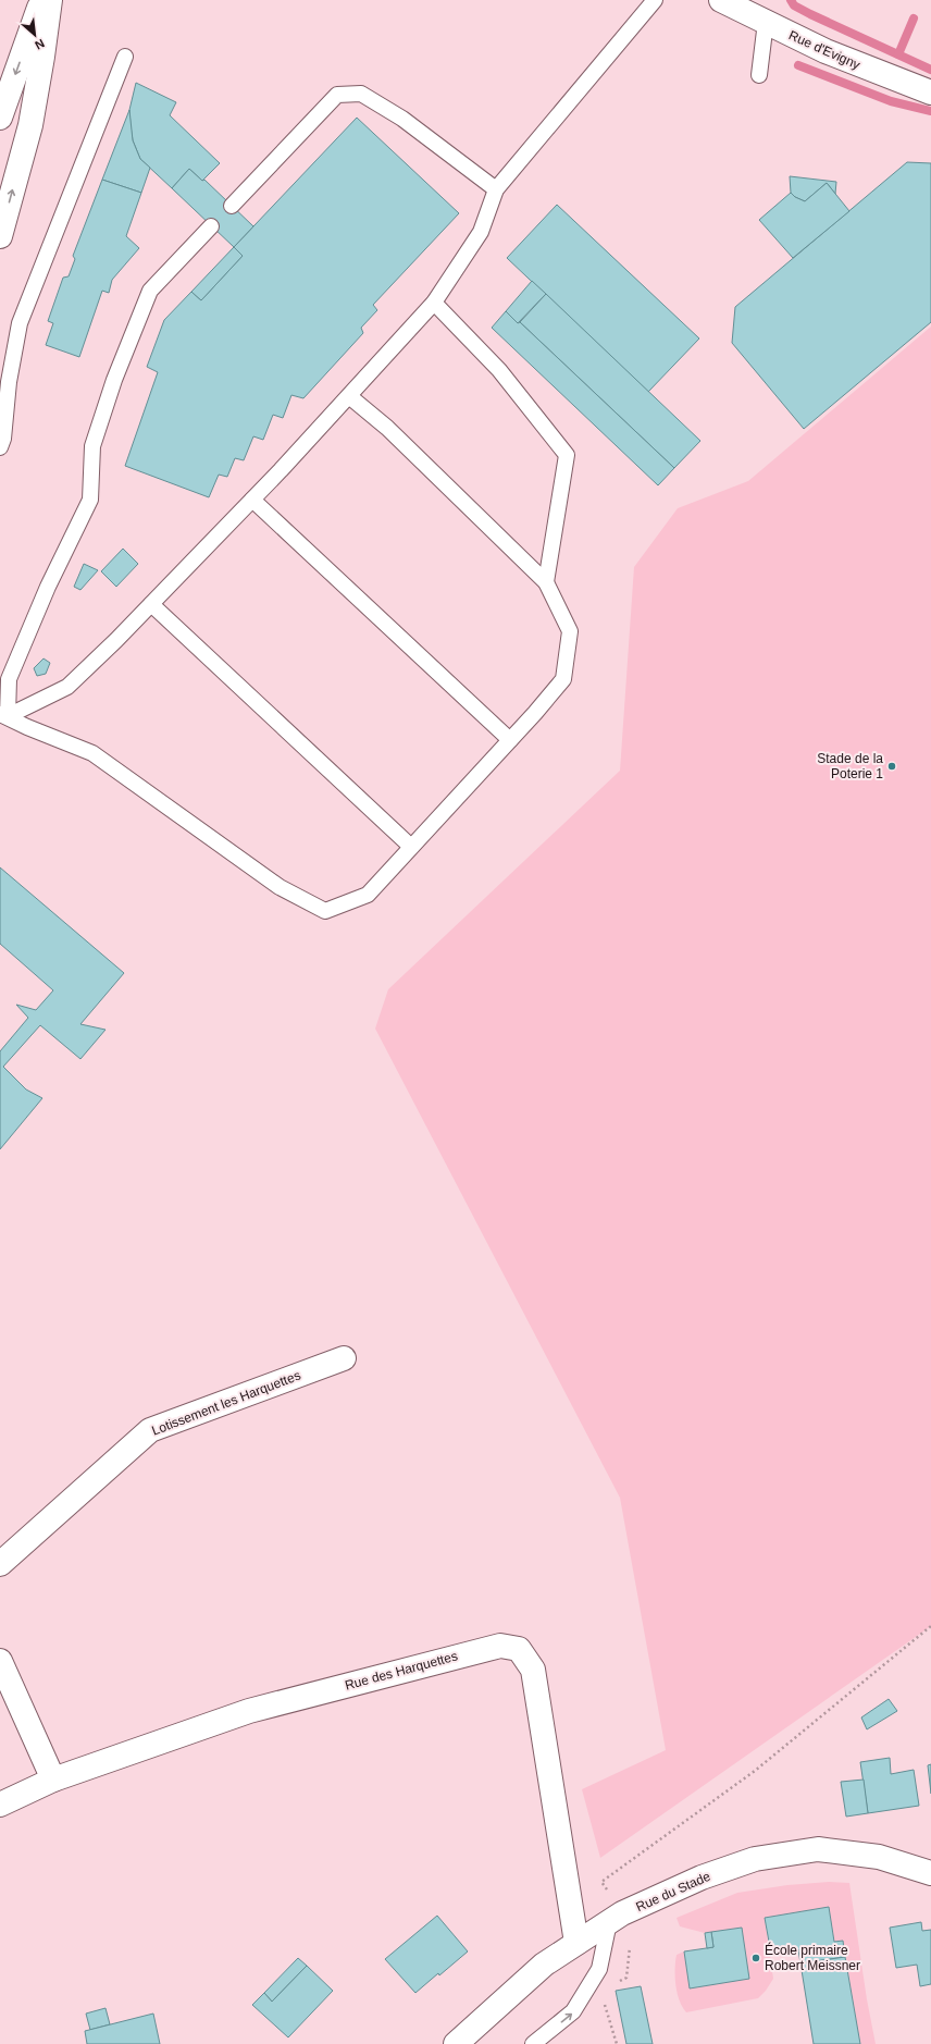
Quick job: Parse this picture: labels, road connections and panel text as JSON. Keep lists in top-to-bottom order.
{
  "streets": {
    "street": [
      "Rue d'Evigny",
      "Lotissement les Harquettes",
      "Rue des Harquettes",
      "Rue du Stade"
    ]
  },
  "crossings": [
    ["Rue des Harquettes", "Rue du Stade"]
  ],
  "places": ["Stade de la Poterie 1", "École primaire Robert Meissner"],
  "north": "bottom right"
}
